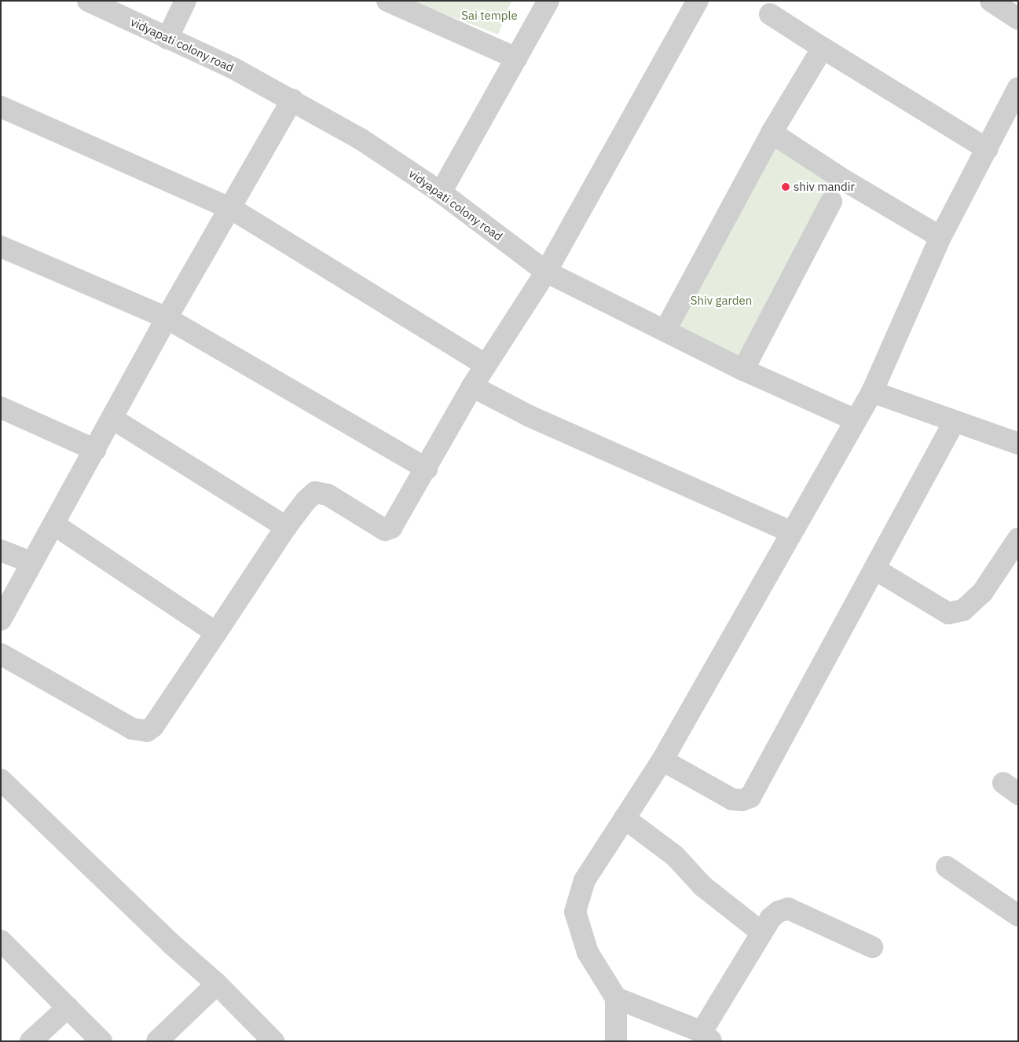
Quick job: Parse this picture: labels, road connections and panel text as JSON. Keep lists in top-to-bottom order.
{
  "streets": {
    "street": ["vidyapati colony road"]
  },
  "parks": ["Sai temple", "Shiv garden"],
  "places": ["shiv mandir"]
}
